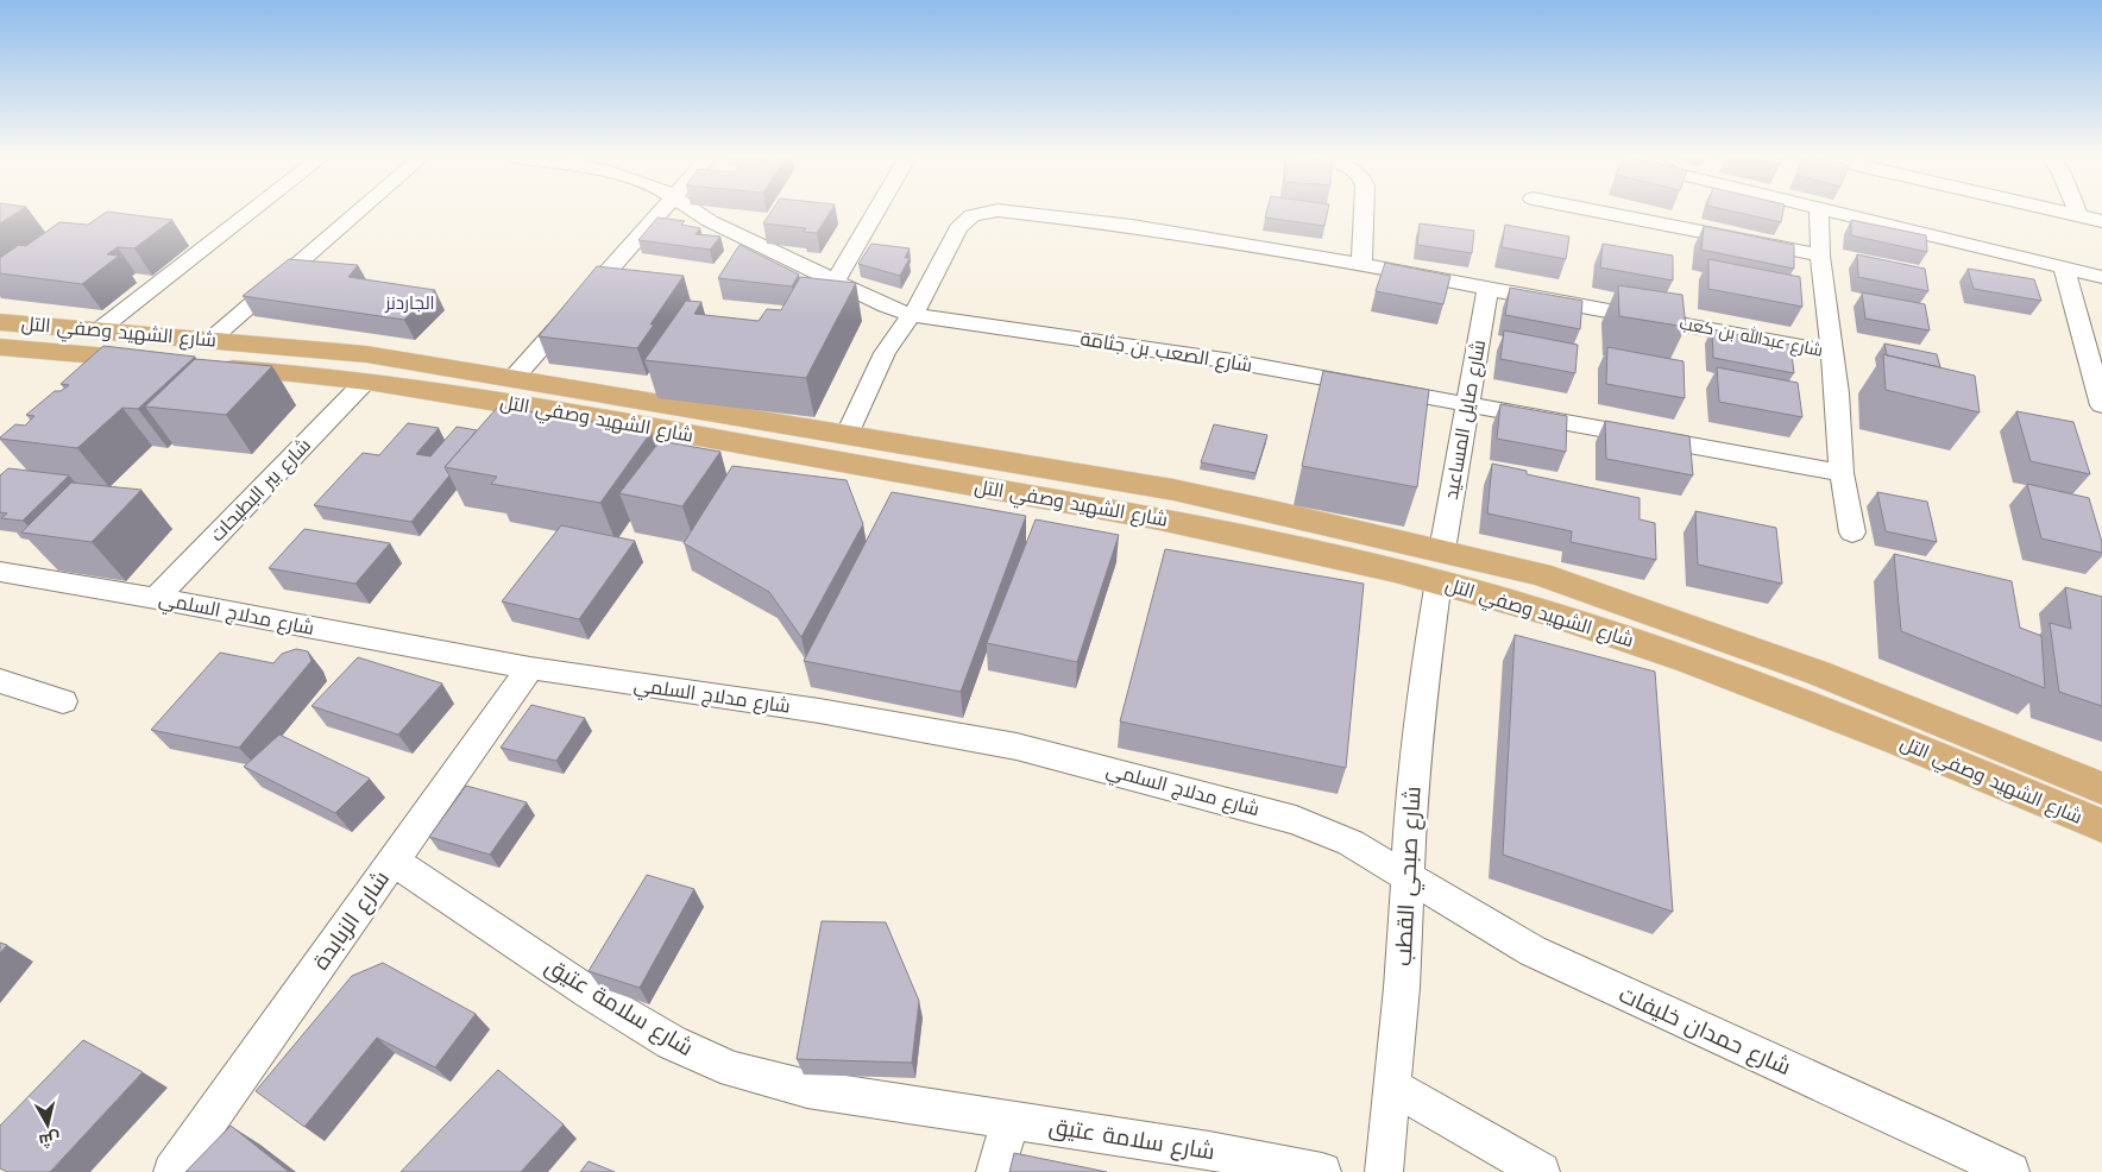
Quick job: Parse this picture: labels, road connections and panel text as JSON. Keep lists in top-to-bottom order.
{
  "streets": {
    "main road": ["شارع الشهيد وصفي التل"],
    "street": [
      "شارع عبدالله بن كعب",
      "شارع الصعب بن جثامة",
      "شارع صايل المساعيد",
      "شارع بير البطيحات",
      "شارع مدلاج السلمي",
      "شارع صبحي القطب",
      "شارع الزبابدة",
      "شارع سلامة عتيق",
      "شارع حمدان خليفات"
    ]
  },
  "crossings": [
    ["شارع الشهيد وصفي التل", "شارع عبدالله بن كعب"],
    ["شارع الشهيد وصفي التل", "شارع صايل المساعيد"],
    ["شارع الشهيد وصفي التل", "شارع بير البطيحات"],
    ["شارع الشهيد وصفي التل", "شارع صبحي القطب"],
    ["شارع عبدالله بن كعب", "شارع الصعب بن جثامة"],
    ["شارع عبدالله بن كعب", "شارع صايل المساعيد"],
    ["شارع الصعب بن جثامة", "شارع صايل المساعيد"],
    ["شارع صايل المساعيد", "شارع صبحي القطب"],
    ["شارع بير البطيحات", "شارع مدلاج السلمي"],
    ["شارع مدلاج السلمي", "شارع صبحي القطب"],
    ["شارع مدلاج السلمي", "شارع الزبابدة"],
    ["شارع مدلاج السلمي", "شارع حمدان خليفات"],
    ["شارع صبحي القطب", "شارع حمدان خليفات"],
    ["شارع الزبابدة", "شارع سلامة عتيق"]
  ],
  "districts": ["الجاردنز"],
  "north": "bottom"
}
